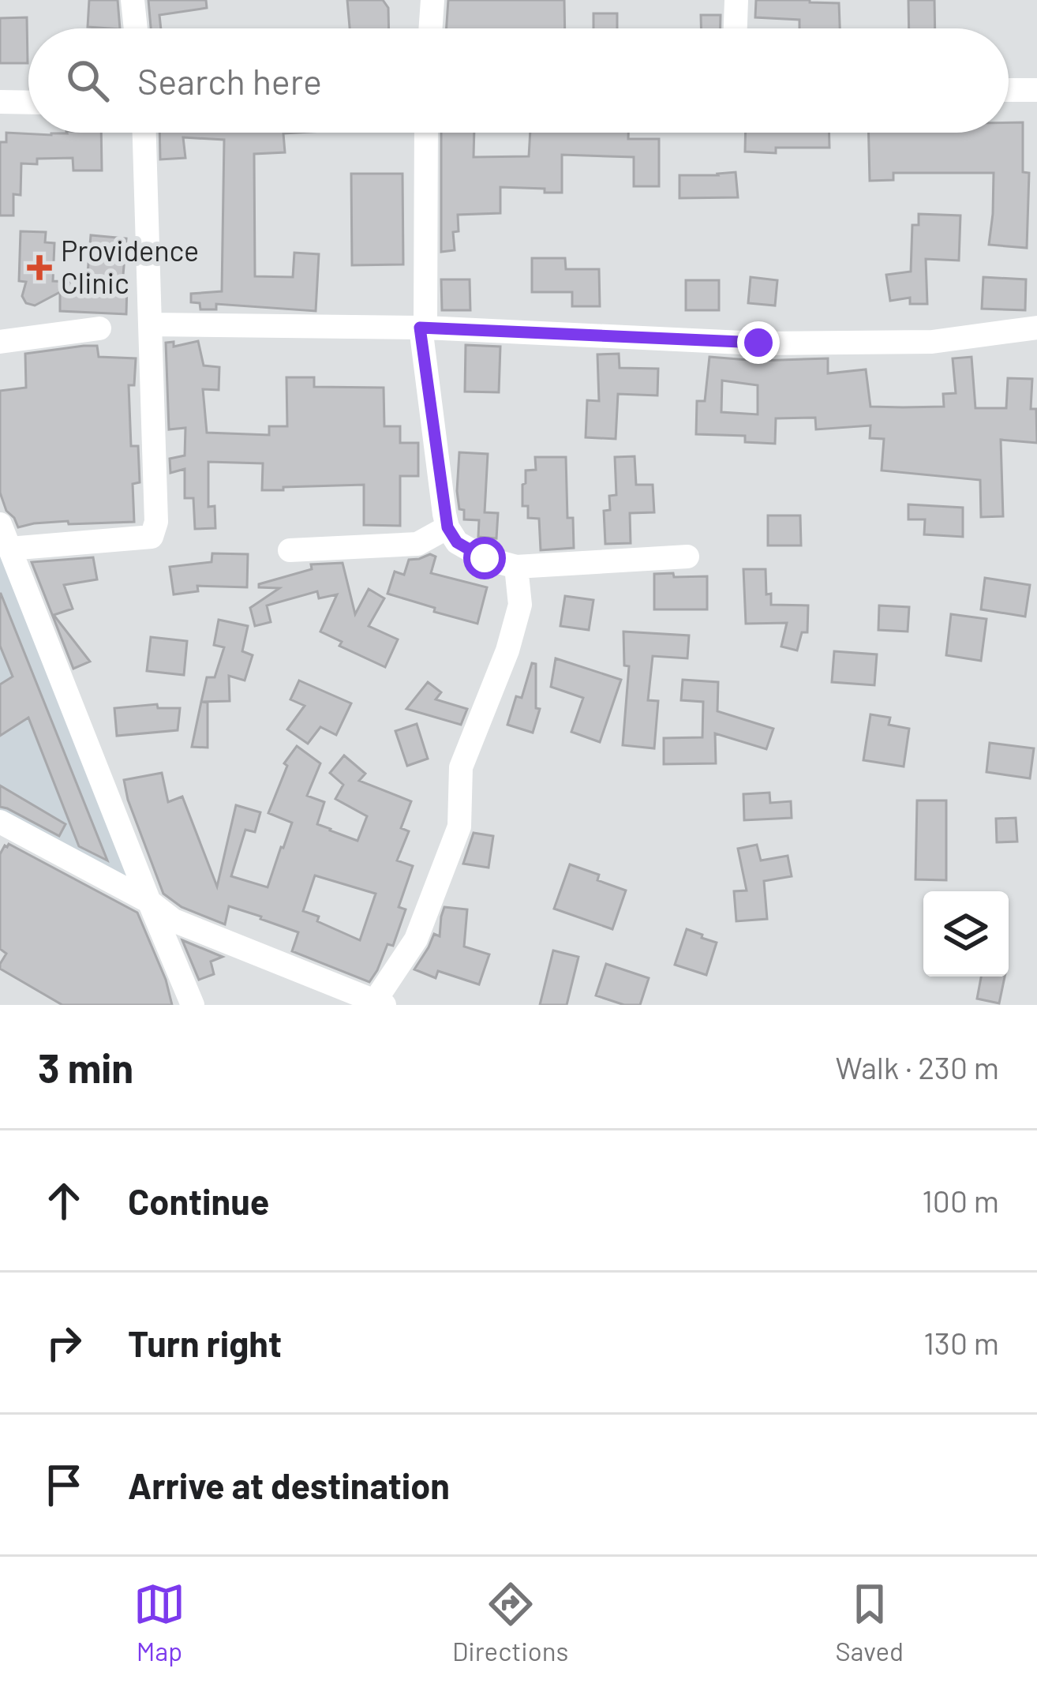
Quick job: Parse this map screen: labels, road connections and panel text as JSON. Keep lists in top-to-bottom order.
{
  "places": {
    "health": ["Providence Clinic"]
  },
  "page": {
    "search": "Search here",
    "heading": ["3 min", "Walk · 230 m"],
    "list": [
      ["Continue", "100 m"],
      ["Turn right", "130 m"],
      "Arrive at destination"
    ],
    "nav": ["Map", "Directions", "Saved"]
  }
}
